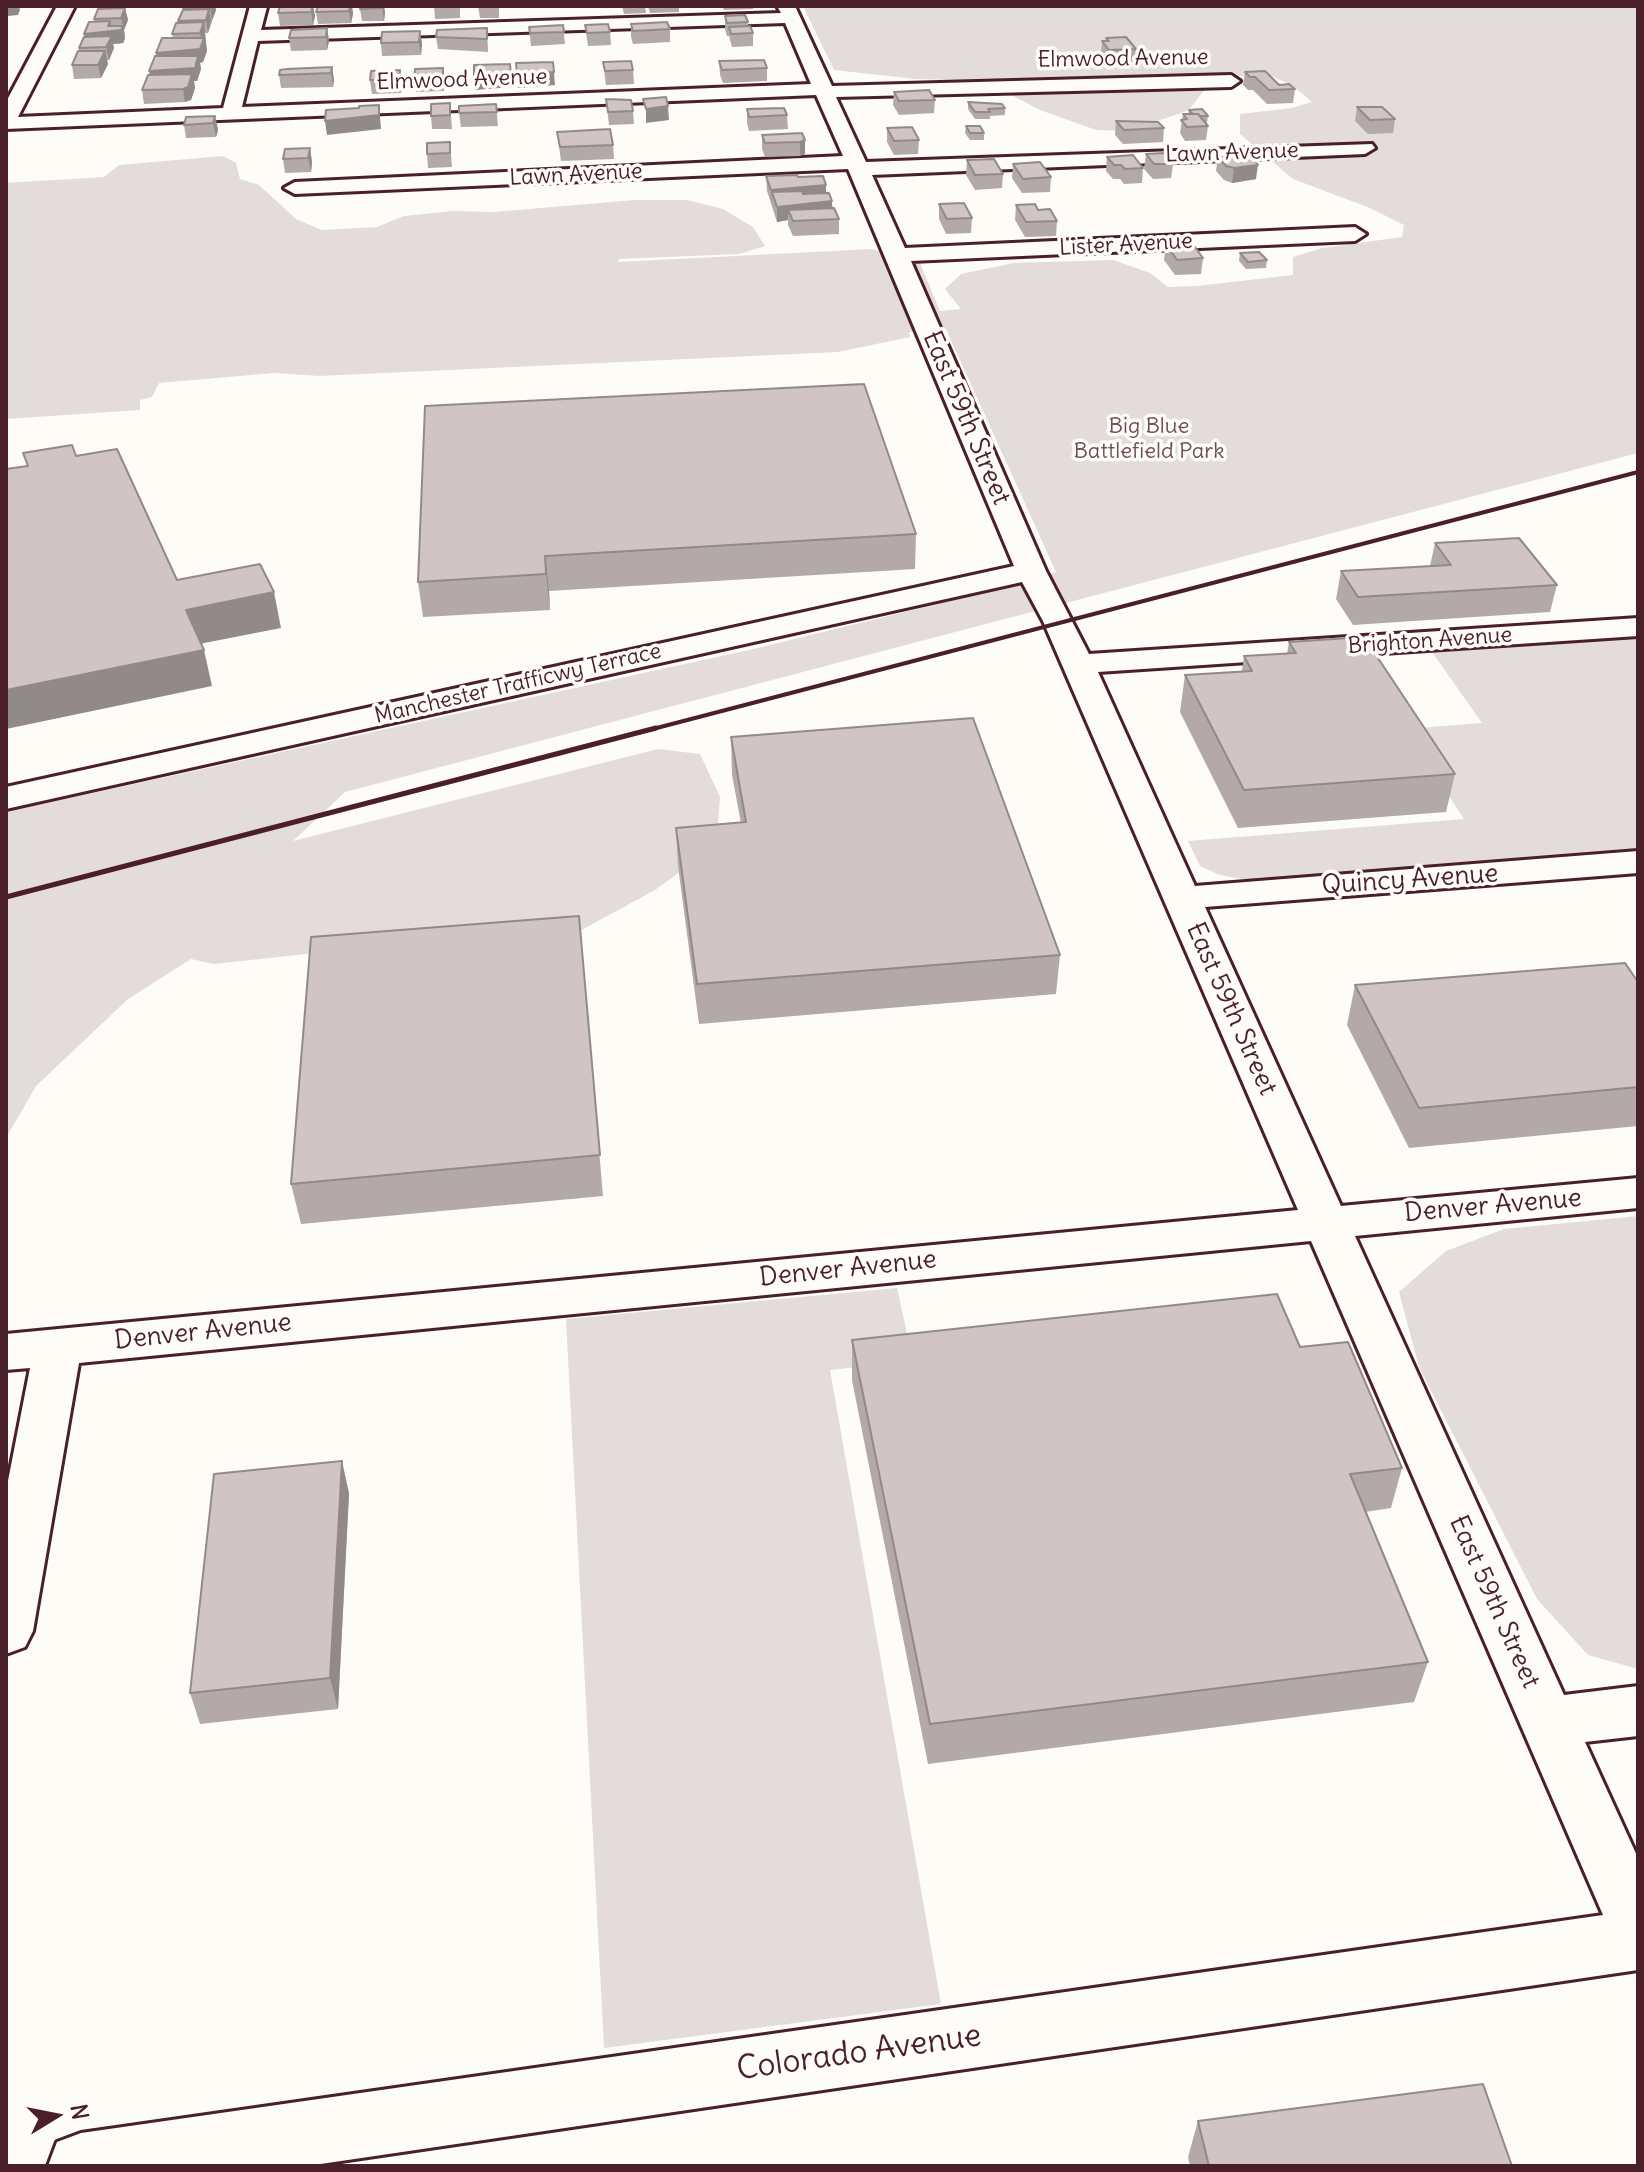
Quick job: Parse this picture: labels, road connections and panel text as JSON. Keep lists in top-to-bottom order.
{
  "streets": {
    "street": [
      "Elmwood Avenue",
      "Lawn Avenue",
      "Lister Avenue",
      "East 59th Street",
      "Brighton Avenue",
      "Manchester Trafficwy Terrace",
      "Quincy Avenue",
      "Denver Avenue",
      "Colorado Avenue"
    ]
  },
  "crossings": [
    ["Elmwood Avenue", "East 59th Street"],
    ["Lawn Avenue", "East 59th Street"],
    ["Lister Avenue", "East 59th Street"],
    ["East 59th Street", "Brighton Avenue"],
    ["East 59th Street", "Manchester Trafficwy Terrace"],
    ["East 59th Street", "Quincy Avenue"],
    ["East 59th Street", "Denver Avenue"]
  ],
  "parks": ["Big Blue Battlefield Park"],
  "north": "right"
}
